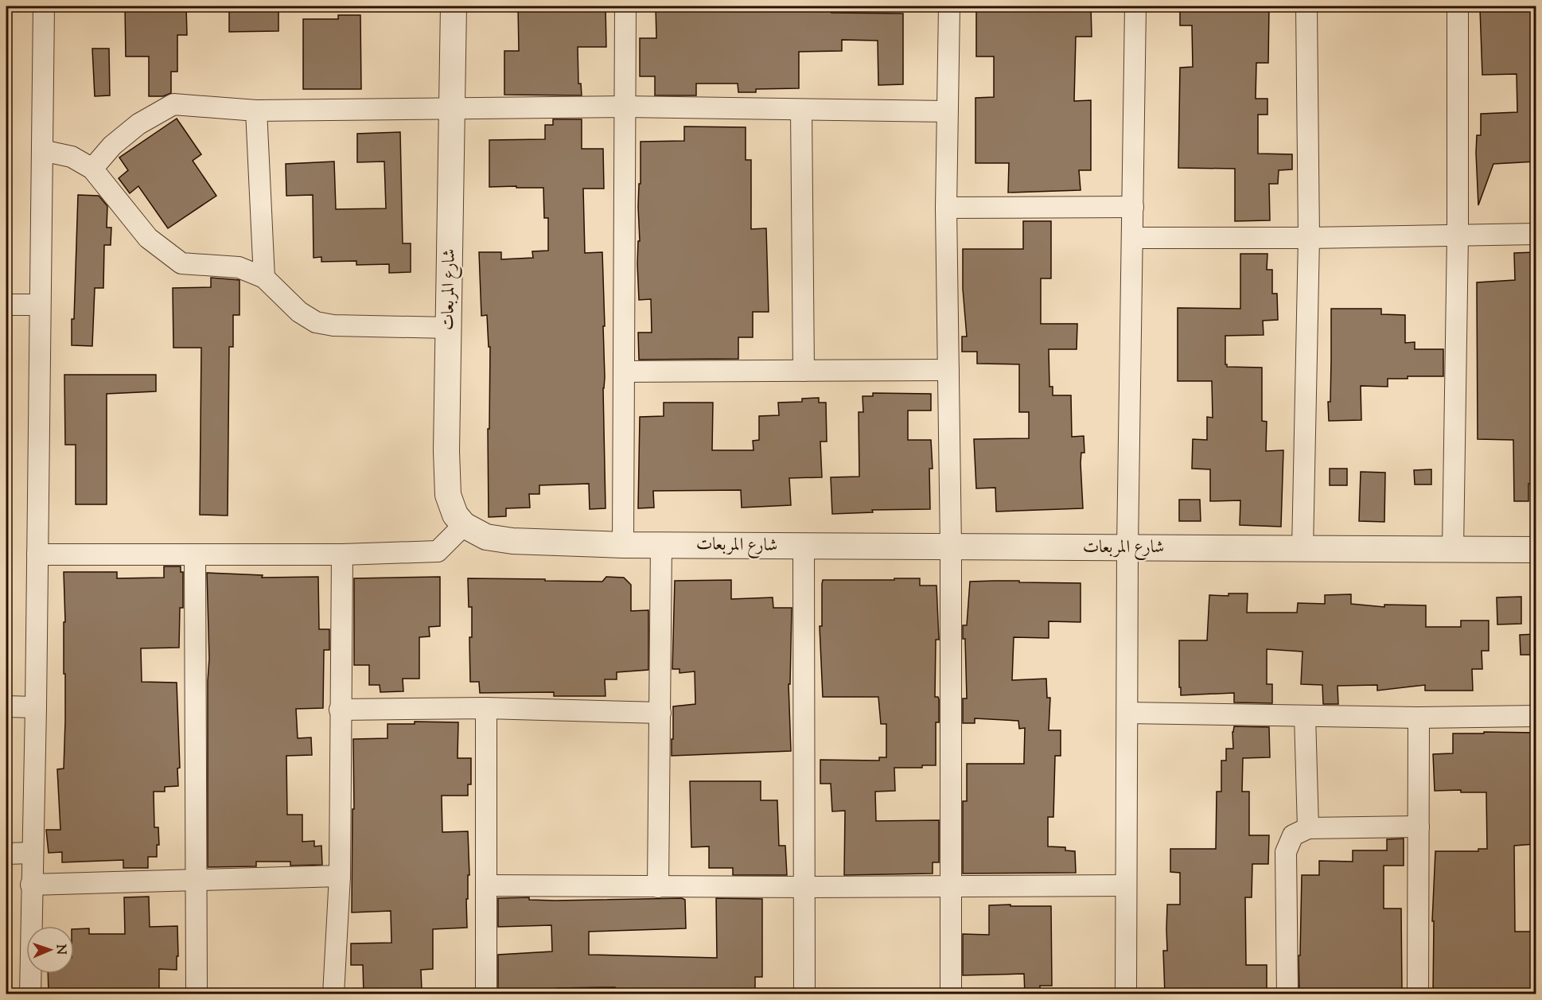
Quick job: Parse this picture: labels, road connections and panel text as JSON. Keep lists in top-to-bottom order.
{
  "streets": {
    "street": ["شارع المربعات"]
  },
  "north": "right"
}
